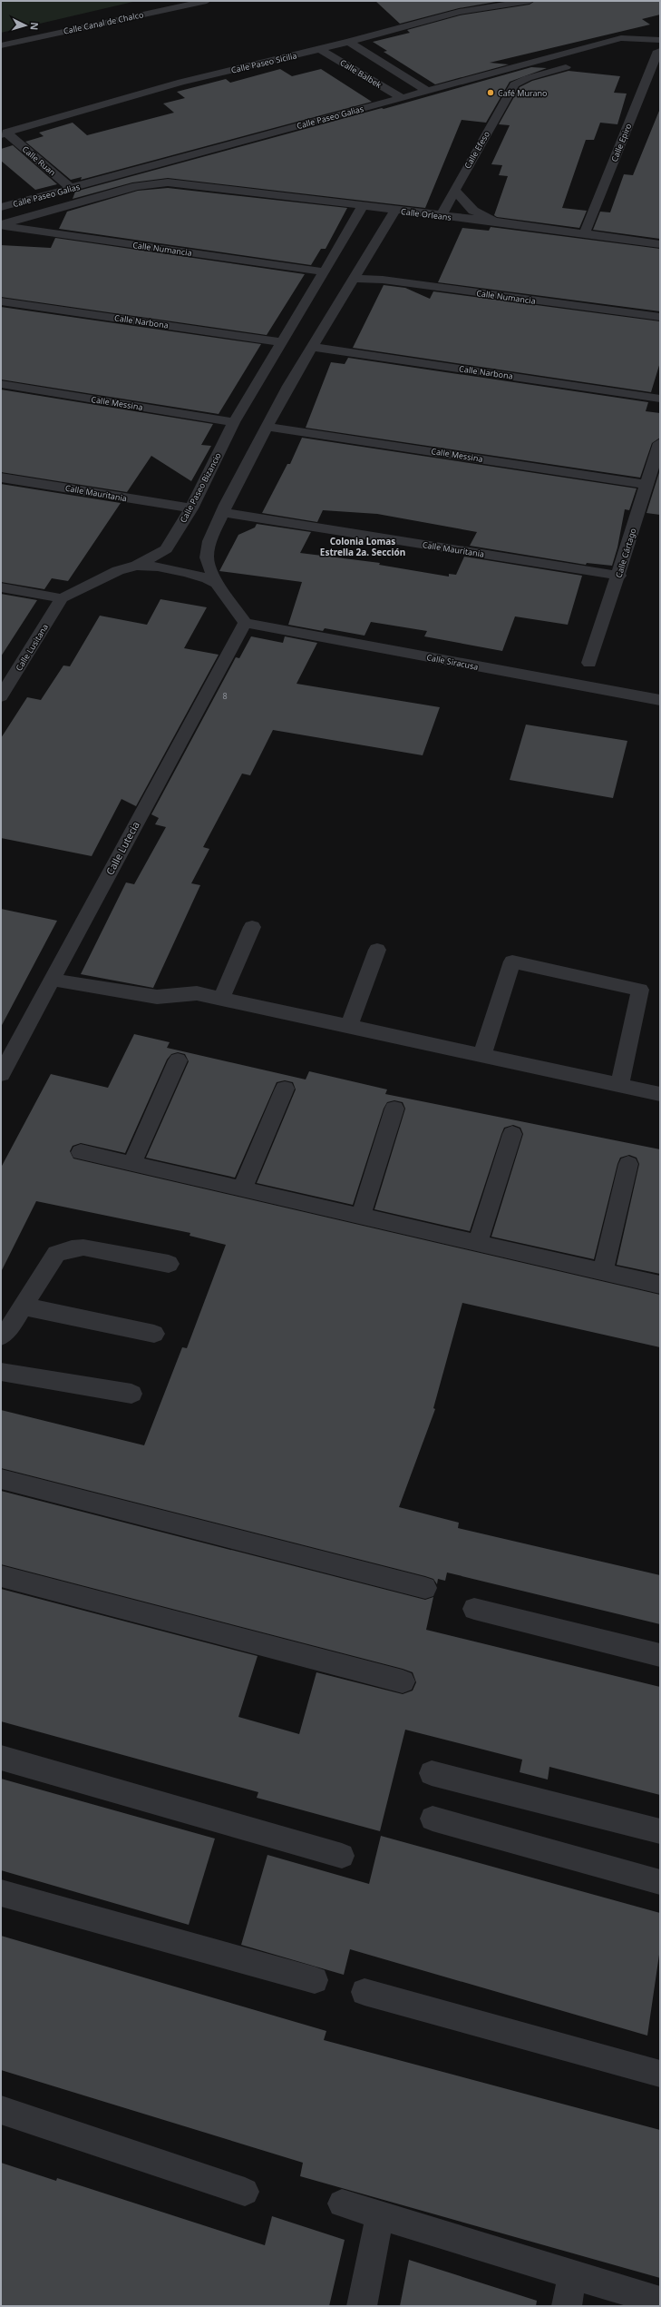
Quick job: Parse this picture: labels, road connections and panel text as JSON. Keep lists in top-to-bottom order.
{
  "streets": {
    "street": [
      "Calle Canal de Chalco",
      "Calle Paseo Sicilia",
      "Calle Balbek",
      "Calle Paseo Galias",
      "Calle Epiro",
      "Calle Efeso",
      "Calle Ruan",
      "Calle Orleans",
      "Calle Numancia",
      "Calle Narbona",
      "Calle Messina",
      "Calle Paseo Bizancio",
      "Calle Mauritania",
      "Calle Cártago",
      "Calle Lusitana",
      "Calle Siracusa",
      "Calle Lutecia"
    ]
  },
  "crossings": [
    ["Calle Paseo Sicilia", "Calle Balbek"],
    ["Calle Paseo Sicilia", "Calle Ruan"],
    ["Calle Balbek", "Calle Paseo Galias"],
    ["Calle Paseo Galias", "Calle Ruan"],
    ["Calle Paseo Galias", "Calle Orleans"],
    ["Calle Paseo Galias", "Calle Numancia"],
    ["Calle Epiro", "Calle Orleans"],
    ["Calle Efeso", "Calle Orleans"],
    ["Calle Orleans", "Calle Paseo Bizancio"],
    ["Calle Numancia", "Calle Paseo Bizancio"],
    ["Calle Narbona", "Calle Paseo Bizancio"],
    ["Calle Messina", "Calle Paseo Bizancio"],
    ["Calle Messina", "Calle Cártago"],
    ["Calle Paseo Bizancio", "Calle Mauritania"],
    ["Calle Paseo Bizancio", "Calle Lusitana"],
    ["Calle Paseo Bizancio", "Calle Siracusa"],
    ["Calle Paseo Bizancio", "Calle Lutecia"],
    ["Calle Mauritania", "Calle Cártago"],
    ["Calle Siracusa", "Calle Lutecia"]
  ],
  "districts": ["Colonia Lomas Estrella 2a. Sección"],
  "places": ["Café Murano"],
  "house_numbers": ["8"],
  "north": "right"
}
